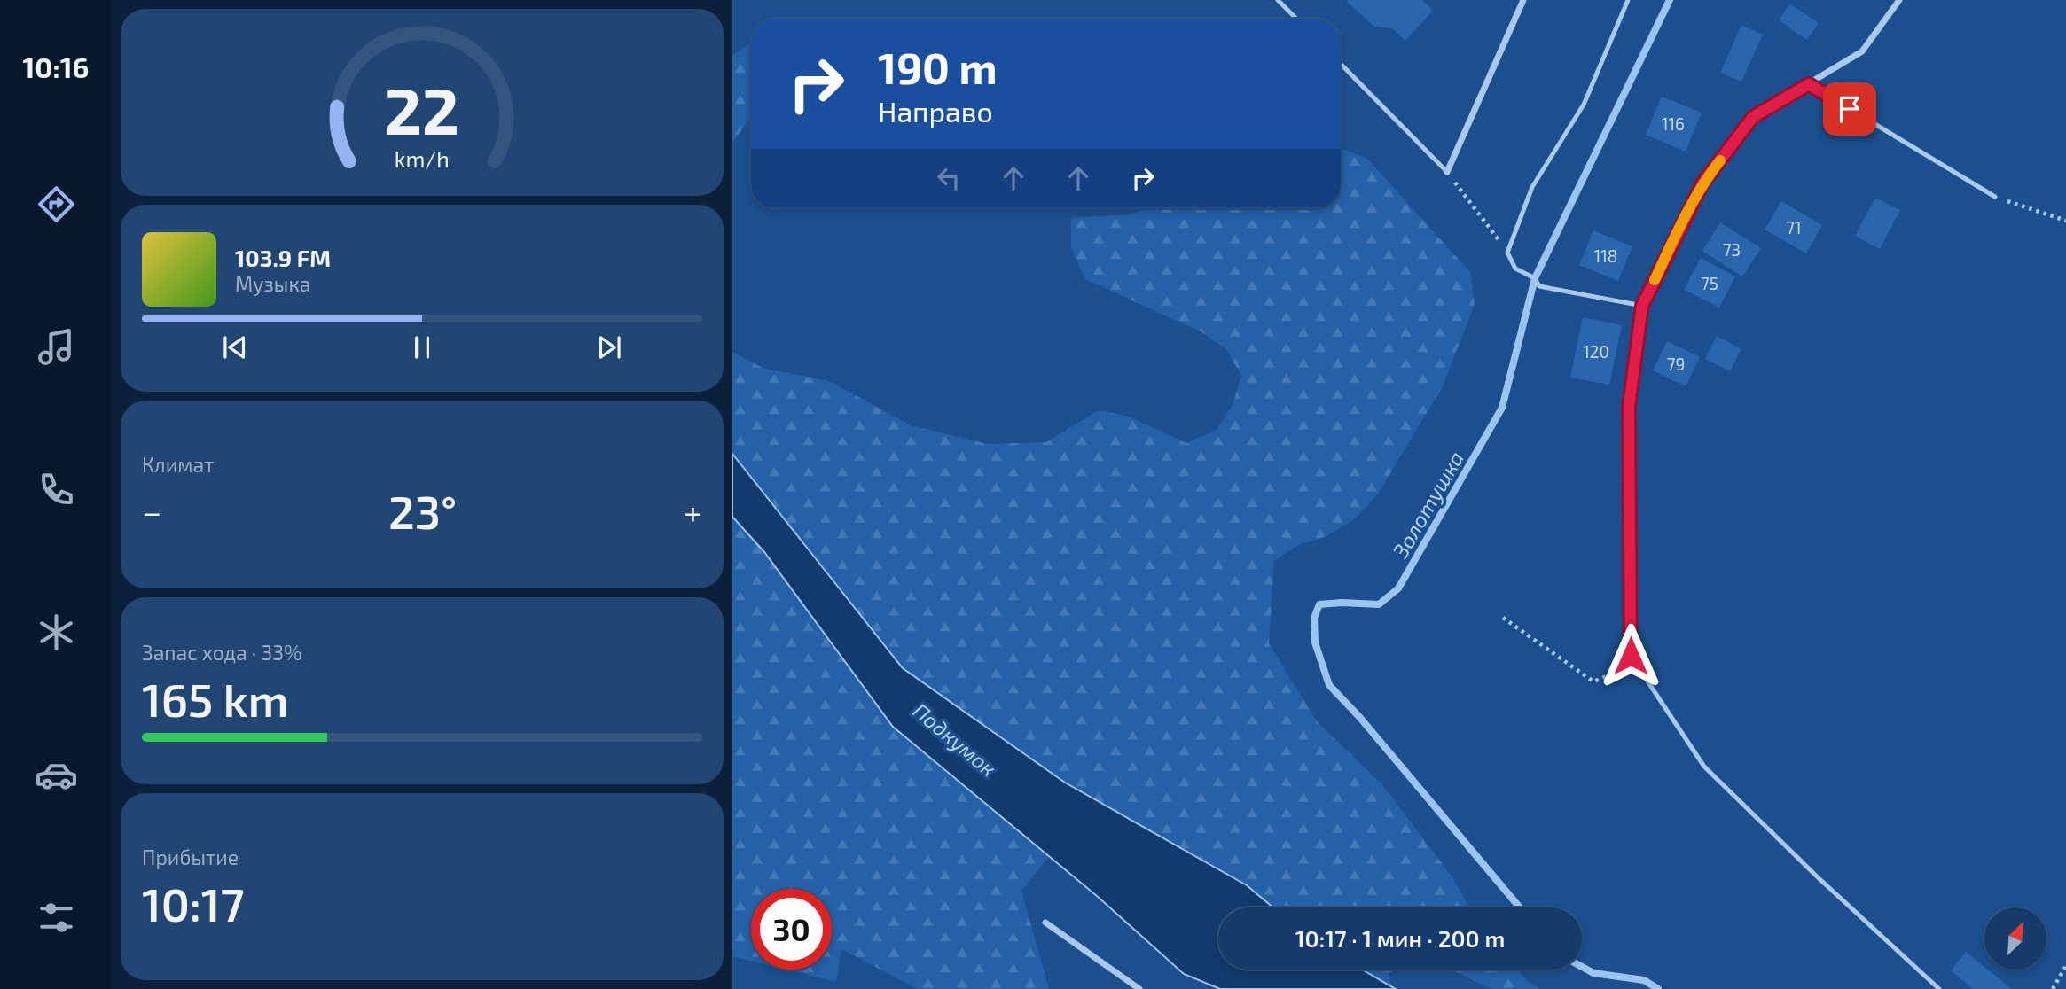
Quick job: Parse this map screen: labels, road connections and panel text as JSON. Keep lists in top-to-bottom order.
{
  "water": ["Золотушка", "Подкумок"],
  "house_numbers": [
    "116",
    "71",
    "73",
    "118",
    "75",
    "120",
    "79"
  ],
  "north": "top right",
  "page": {
    "tabs": "10:16",
    "turn": ["190 m", "Направо"],
    "song": ["103.9 FM", "Музыка"],
    "tile": [
      "Климат",
      ["Запас хода · 33%", "165 km"],
      ["Прибытие", "10:17"]
    ],
    "heat": ["−", "23°", "+"],
    "limit": "30",
    "trip": "10:17 · 1 мин · 200 m",
    "gauge": ["22", "km/h"]
  }
}
